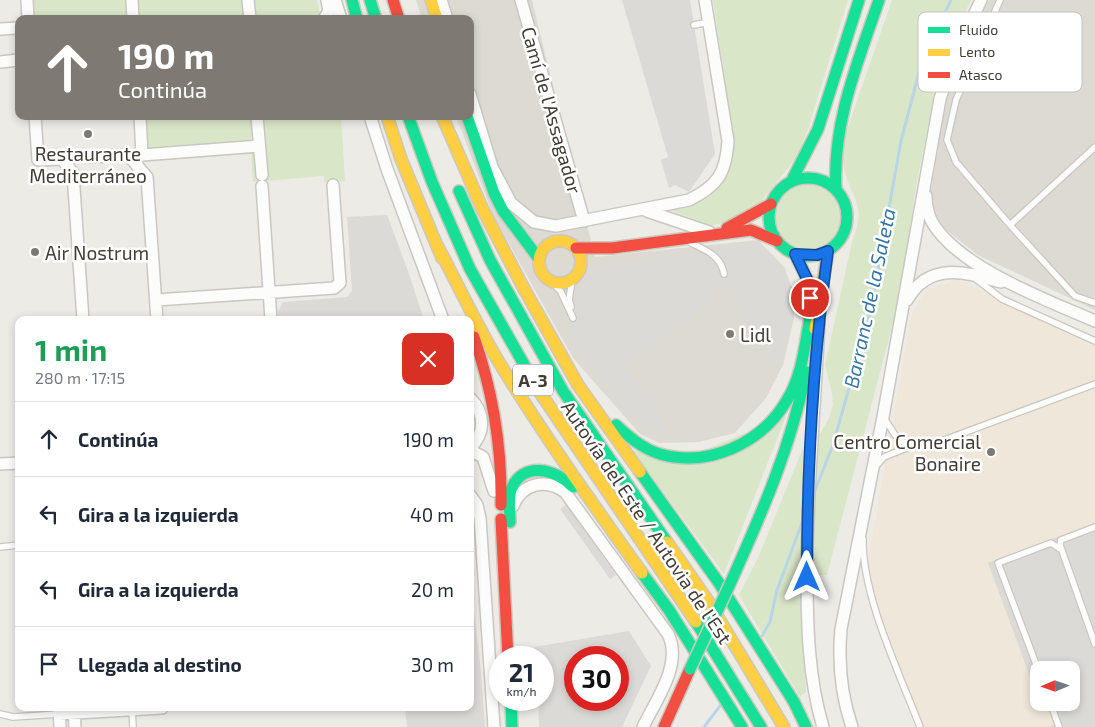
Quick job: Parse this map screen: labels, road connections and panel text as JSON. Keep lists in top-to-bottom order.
{
  "streets": {
    "main road": ["A-3", "Autovía del Este / Autovia de l'Est"],
    "street": ["Camí de l'Assagador"]
  },
  "water": ["Barranc de la Saleta"],
  "places": [
    "Restaurante Mediterráneo",
    "Air Nostrum",
    "Lidl",
    "Centro Comercial Bonaire"
  ],
  "legend": ["Fluido", "Lento", "Atasco"],
  "north": "left",
  "page": {
    "turn": ["190 m", "Continúa"],
    "heading": ["1 min", "280 m · 17:15"],
    "list": [
      {
        "name": "Continúa",
        "value": "190 m"
      },
      {
        "name": "Gira a la izquierda",
        "value": "40 m"
      },
      {
        "name": "Gira a la izquierda",
        "value": "20 m"
      },
      {
        "name": "Llegada al destino",
        "value": "30 m"
      }
    ],
    "speed": "21 km/h",
    "limit": "30"
  }
}
